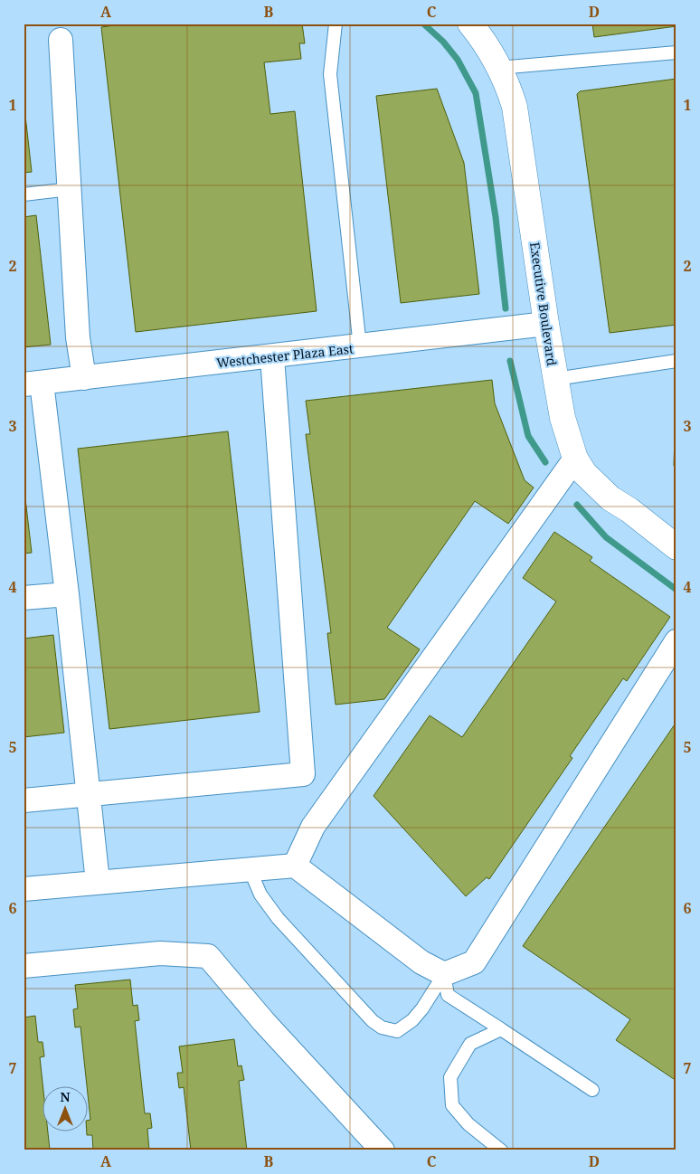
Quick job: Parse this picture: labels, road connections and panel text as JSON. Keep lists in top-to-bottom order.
{
  "streets": {
    "street": ["Executive Boulevard", "Westchester Plaza East"]
  },
  "crossings": [
    ["Executive Boulevard", "Westchester Plaza East"]
  ],
  "north": "top",
  "grid": {
    "columns": [
      "A",
      "B",
      "C",
      "D"
    ],
    "rows": [
      "1",
      "2",
      "3",
      "4",
      "5",
      "6",
      "7"
    ]
  }
}
